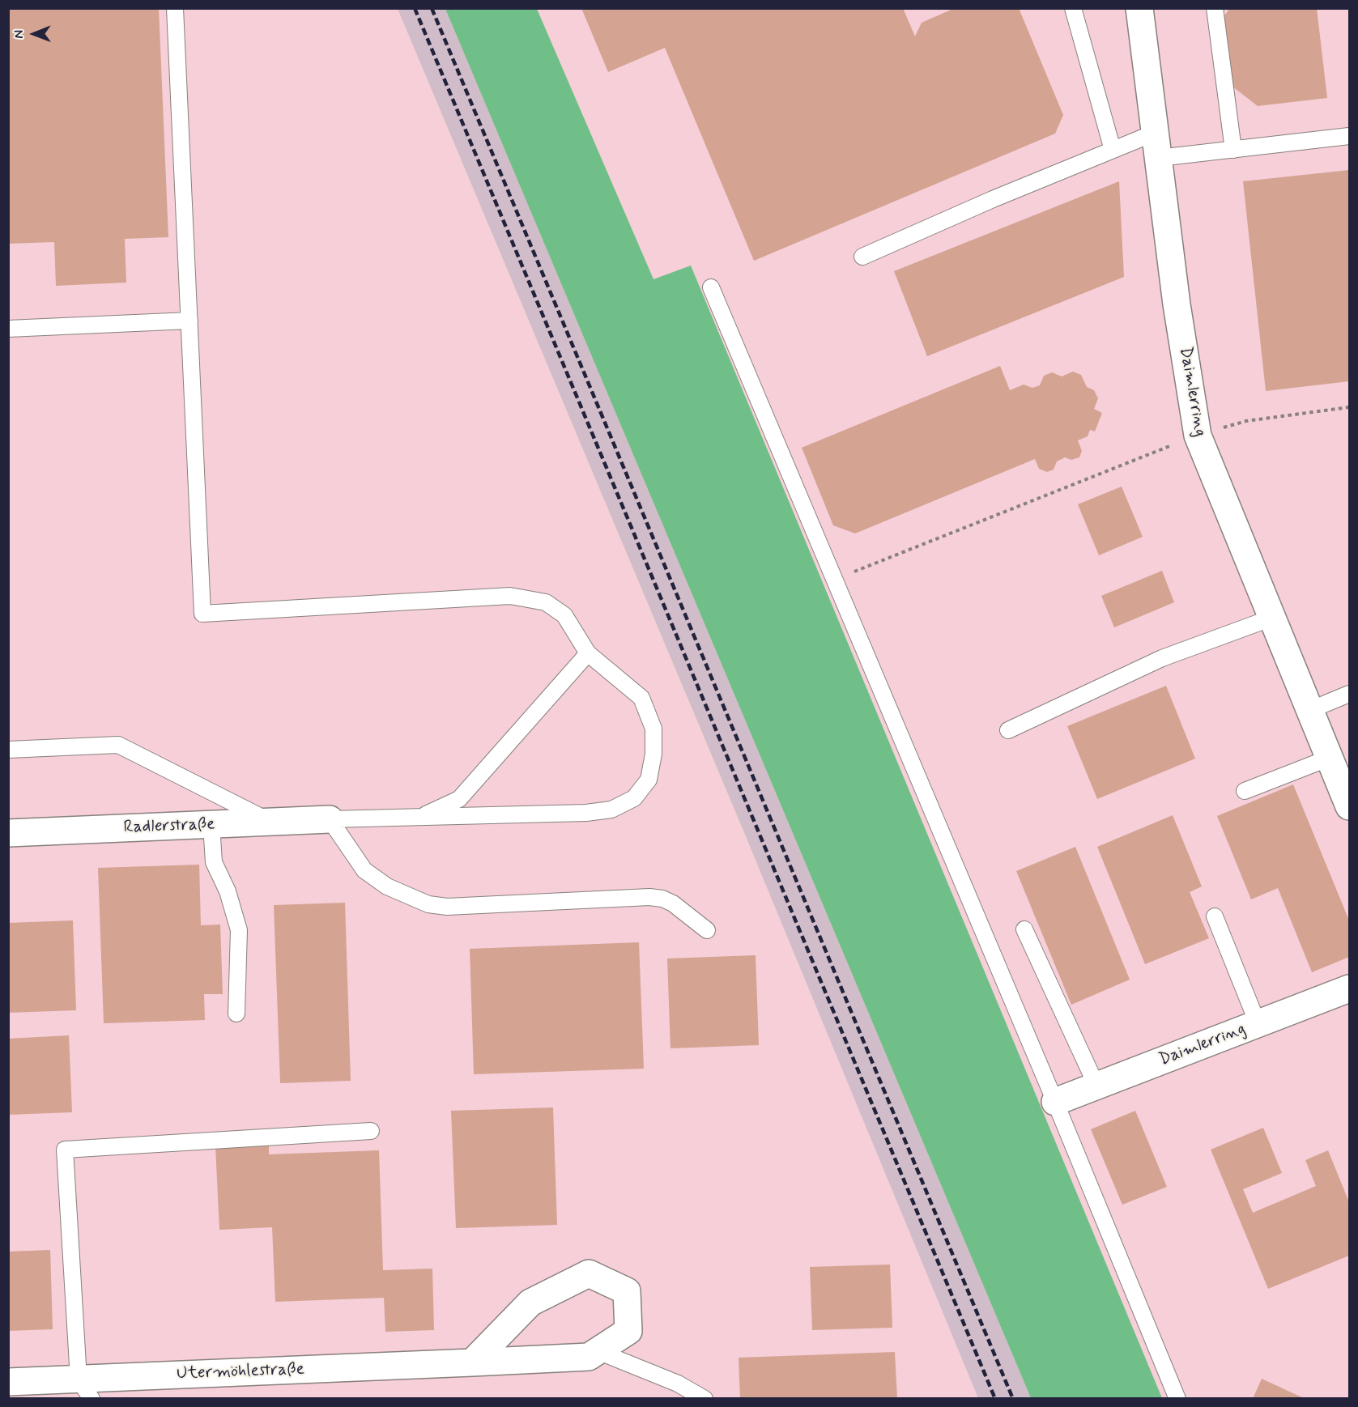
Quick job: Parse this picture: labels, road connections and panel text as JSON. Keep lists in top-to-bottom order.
{
  "streets": {
    "street": ["Daimlerring", "Radlerstraße", "Utermöhlestraße"]
  },
  "north": "left"
}
